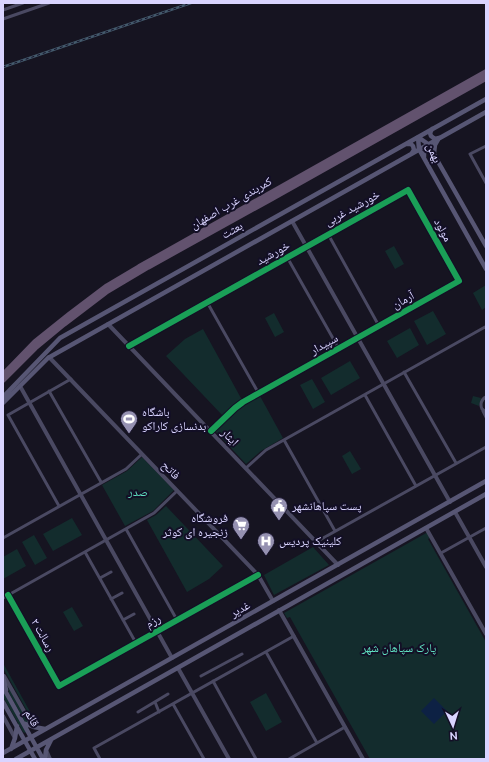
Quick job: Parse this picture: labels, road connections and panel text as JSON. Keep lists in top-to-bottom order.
{
  "streets": {
    "highway": ["کمربندی غرب اصفهان"],
    "main road": [
      "بهمن",
      "بعثت",
      "غدیر",
      "قائم"
    ],
    "street": [
      "خورشید غربی",
      "مولود",
      "خورشید",
      "آرمان",
      "سپیدار",
      "ایثار",
      "فاتح",
      "رزم",
      "رسالت ۲"
    ]
  },
  "crossings": [
    ["بهمن", "بعثت"],
    ["خورشید غربی", "مولود"],
    ["خورشید غربی", "خورشید"],
    ["بعثت", "ایثار"],
    ["بعثت", "فاتح"],
    ["مولود", "آرمان"],
    ["خورشید", "ایثار"],
    ["آرمان", "سپیدار"],
    ["سپیدار", "ایثار"],
    ["ایثار", "غدیر"],
    ["فاتح", "غدیر"],
    ["فاتح", "رزم"],
    ["غدیر", "قائم"],
    ["رزم", "رسالت ۲"]
  ],
  "parks": ["صدر", "پارک سپاهان شهر"],
  "places": {
    "sports": ["باشگاه بدنسازی کاراکو"],
    "public building": ["پست سپاهانشهر"],
    "supermarket": ["فروشگاه زنجیره ای کوثر"],
    "hospital": ["کلینیک پردیس"]
  },
  "north": "bottom"
}
